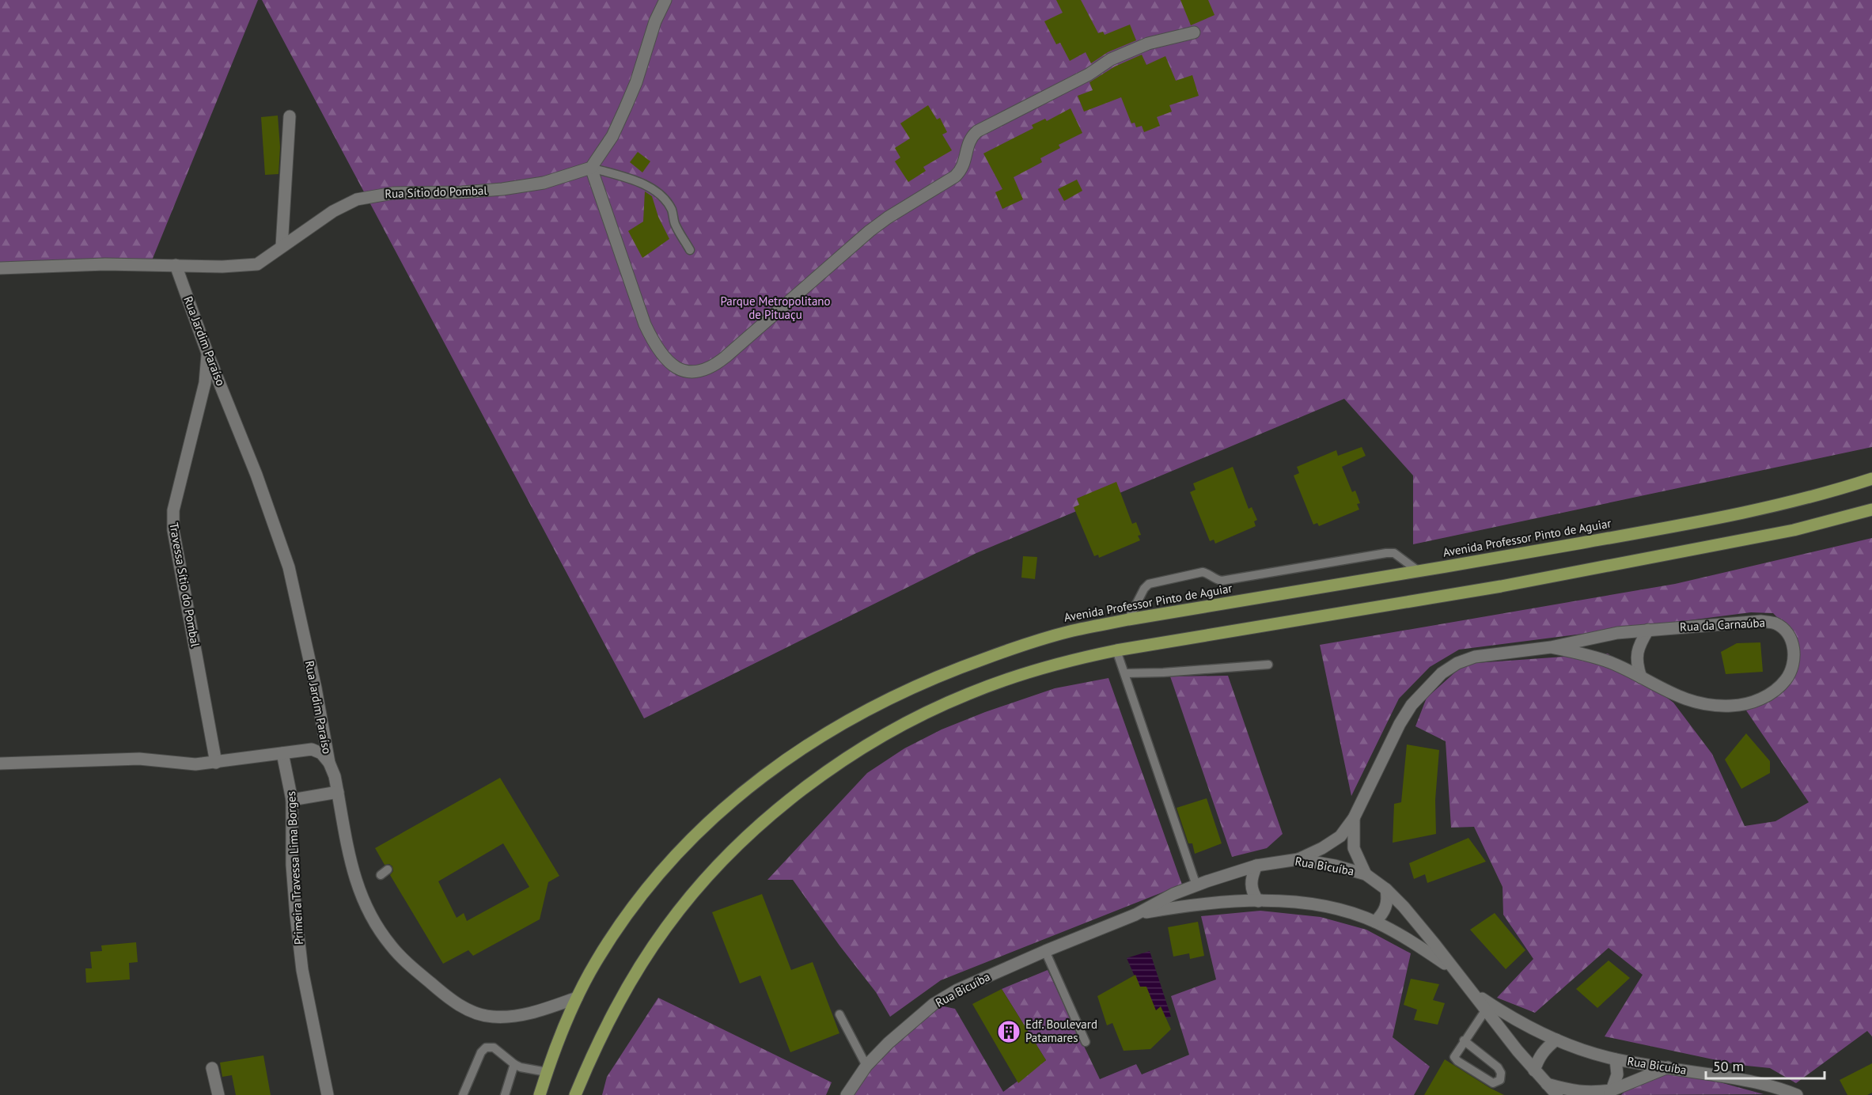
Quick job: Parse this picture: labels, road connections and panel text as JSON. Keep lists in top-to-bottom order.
{
  "streets": {
    "main road": ["Avenida Professor Pinto de Aguiar"],
    "street": [
      "Rua Sítio do Pombal",
      "Rua Jardim Paraíso",
      "Travessa Sítio do Pombal",
      "Rua da Carnaúba",
      "Rua Bicuíba",
      "Primeira Travessa Lima Borges"
    ]
  },
  "crossings": [
    ["Rua Sítio do Pombal", "Rua Jardim Paraíso"],
    ["Rua Jardim Paraíso", "Avenida Professor Pinto de Aguiar"],
    ["Rua Jardim Paraíso", "Travessa Sítio do Pombal"],
    ["Rua da Carnaúba", "Rua Bicuíba"]
  ],
  "parks": ["Parque Metropolitano de Pituaçu"],
  "places": {
    "building": ["Edf. Boulevard Patamares"]
  },
  "scale_bar": "50 m"
}
